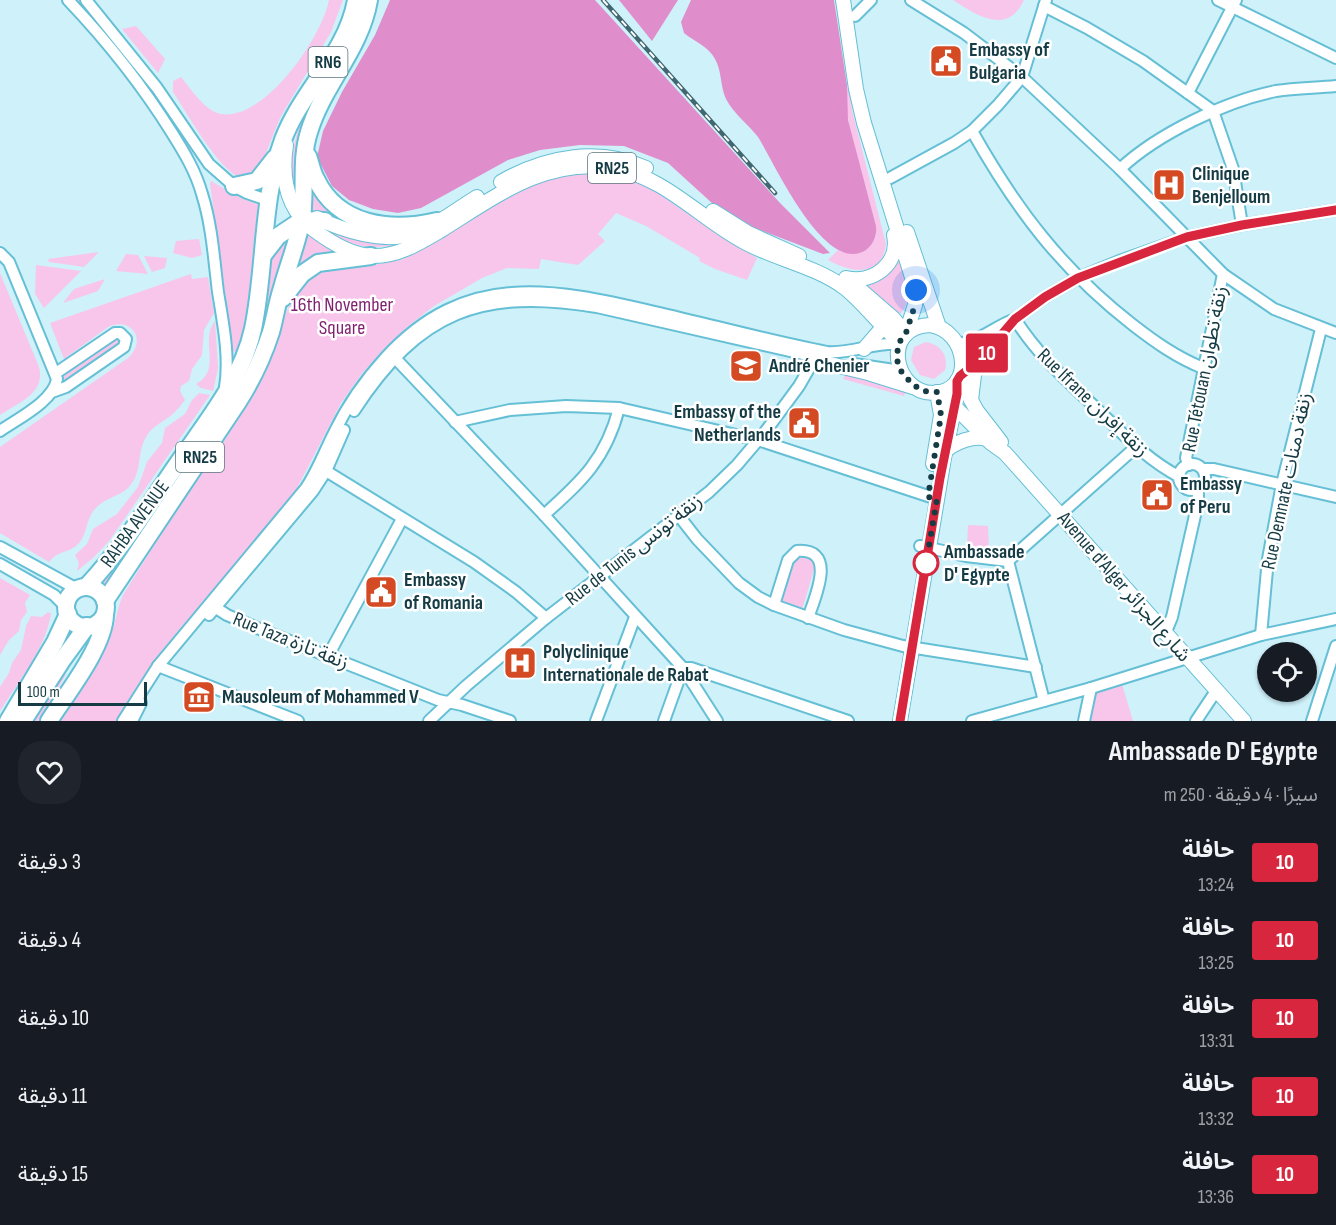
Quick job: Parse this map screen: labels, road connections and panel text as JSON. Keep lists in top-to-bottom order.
{
  "streets": {
    "highway": ["RN6", "RN25", "RAHBA AVENUE"],
    "main road": ["Avenue d'Alger شارع الجزائر"],
    "street": [
      "Rue Tétouan زنقة تطوان",
      "Rue Ifrane زنقة إفران",
      "Rue Demnate زنقة دمنات",
      "Rue de Tunis زنقة تونس",
      "Rue Taza زنقة تازة"
    ]
  },
  "crossings": [
    ["RN6", "RN25"],
    ["RN25", "RAHBA AVENUE"],
    ["RN25", "Avenue d'Alger شارع الجزائر"],
    ["Rue Tétouan زنقة تطوان", "Rue Ifrane زنقة إفران"],
    ["Rue de Tunis زنقة تونس", "Rue Taza زنقة تازة"]
  ],
  "parks": ["16th November Square"],
  "places": {
    "public building": [
      "Embassy of Bulgaria",
      "Embassy of the Netherlands",
      "Embassy of Peru",
      "Embassy of Romania"
    ],
    "hospital": ["Clinique Benjelloum", "Polyclinique Internationale de Rabat"],
    "school or university": ["André Chenier"],
    "other": ["Ambassade D' Egypte"],
    "museum": ["Mausoleum of Mohammed V"]
  },
  "lines": ["bus line 10"],
  "scale_bar": "100 m",
  "page": {
    "on_map": "10",
    "scale": "100 m",
    "heading": ["Ambassade D' Egypte", "سيرًا · 4 دقيقة · 250 m"],
    "list": [
      {
        "mark": "10",
        "name": "حافلة",
        "note": "13:24",
        "value": "3 دقيقة"
      },
      {
        "mark": "10",
        "name": "حافلة",
        "note": "13:25",
        "value": "4 دقيقة"
      },
      {
        "mark": "10",
        "name": "حافلة",
        "note": "13:31",
        "value": "10 دقيقة"
      },
      {
        "mark": "10",
        "name": "حافلة",
        "note": "13:32",
        "value": "11 دقيقة"
      },
      {
        "mark": "10",
        "name": "حافلة",
        "note": "13:36",
        "value": "15 دقيقة"
      }
    ]
  }
}
